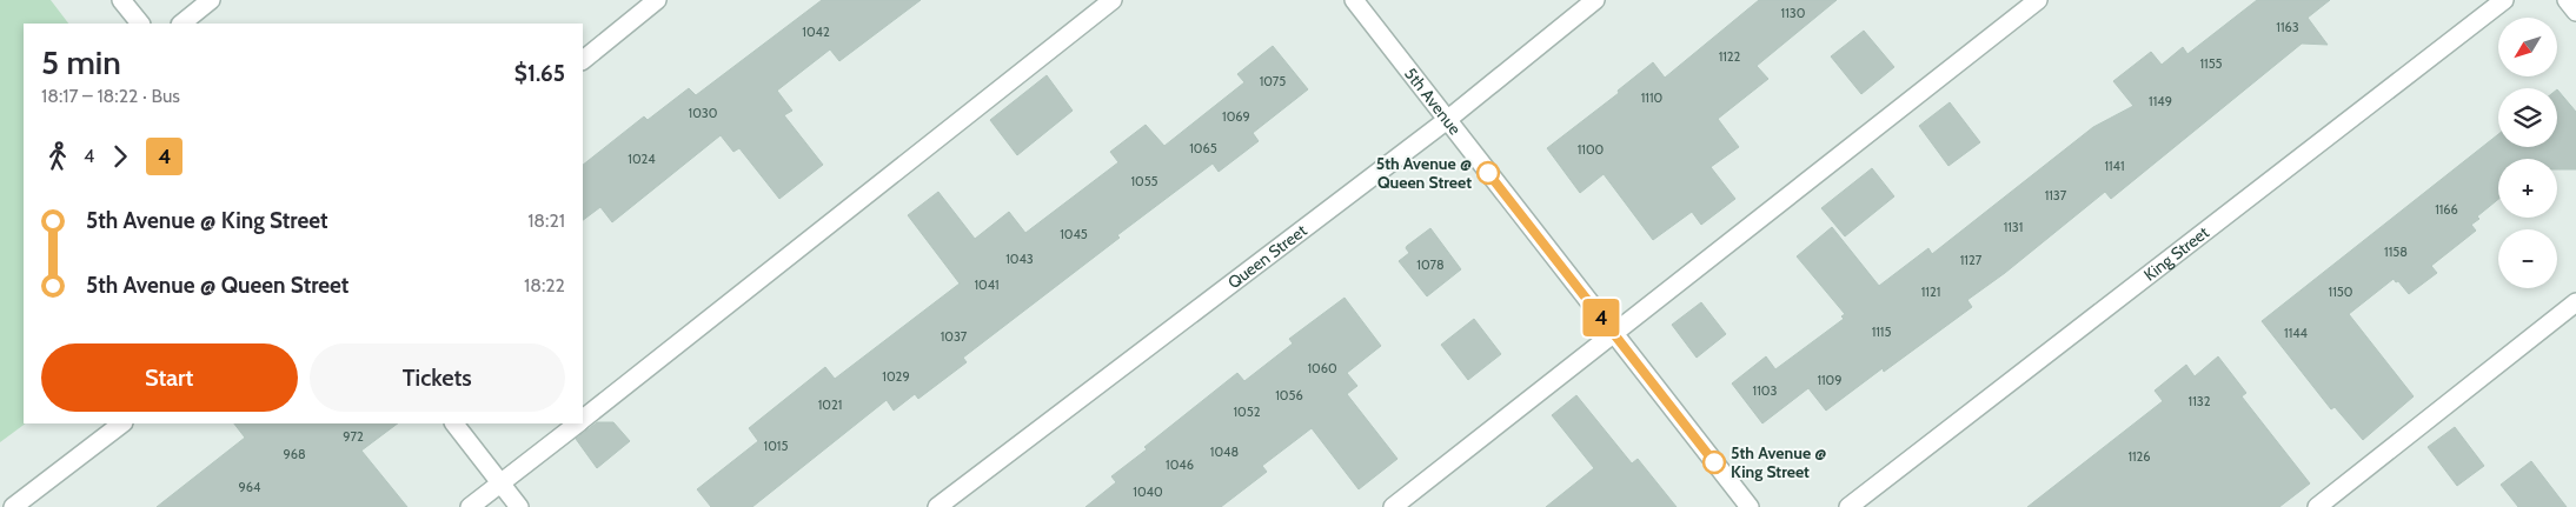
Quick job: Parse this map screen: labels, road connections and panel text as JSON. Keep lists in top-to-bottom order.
{
  "streets": {
    "street": ["5th Avenue", "King Street", "Queen Street"]
  },
  "crossings": [
    ["5th Avenue", "Queen Street"]
  ],
  "places": ["5th Avenue @ Queen Street", "5th Avenue @ King Street"],
  "lines": ["bus line 4"],
  "house_numbers": [
    "1130",
    "1163",
    "1042",
    "1122",
    "1155",
    "1075",
    "1110",
    "1149",
    "1030",
    "1069",
    "1065",
    "1100",
    "1024",
    "1141",
    "1055",
    "1137",
    "1166",
    "1131",
    "1045",
    "1158",
    "1043",
    "1127",
    "1078",
    "1041",
    "1121",
    "1150",
    "1115",
    "1144",
    "1037",
    "1060",
    "1029",
    "1109",
    "1103",
    "1056",
    "1132",
    "1021",
    "1052",
    "972",
    "1015",
    "1048",
    "968",
    "1126",
    "1046",
    "964",
    "1040"
  ],
  "north": "bottom left",
  "page": {
    "on_map": "4",
    "map_buttons": ["+", "−"],
    "heading": ["5 min", "18:17 – 18:22 · Bus", "$1.65"],
    "legs": ["4", "4"],
    "list": [
      {
        "name": "5th Avenue @ King Street",
        "value": "18:21"
      },
      {
        "name": "5th Avenue @ Queen Street",
        "value": "18:22"
      }
    ],
    "buttons": ["Start", "Tickets"]
  }
}
